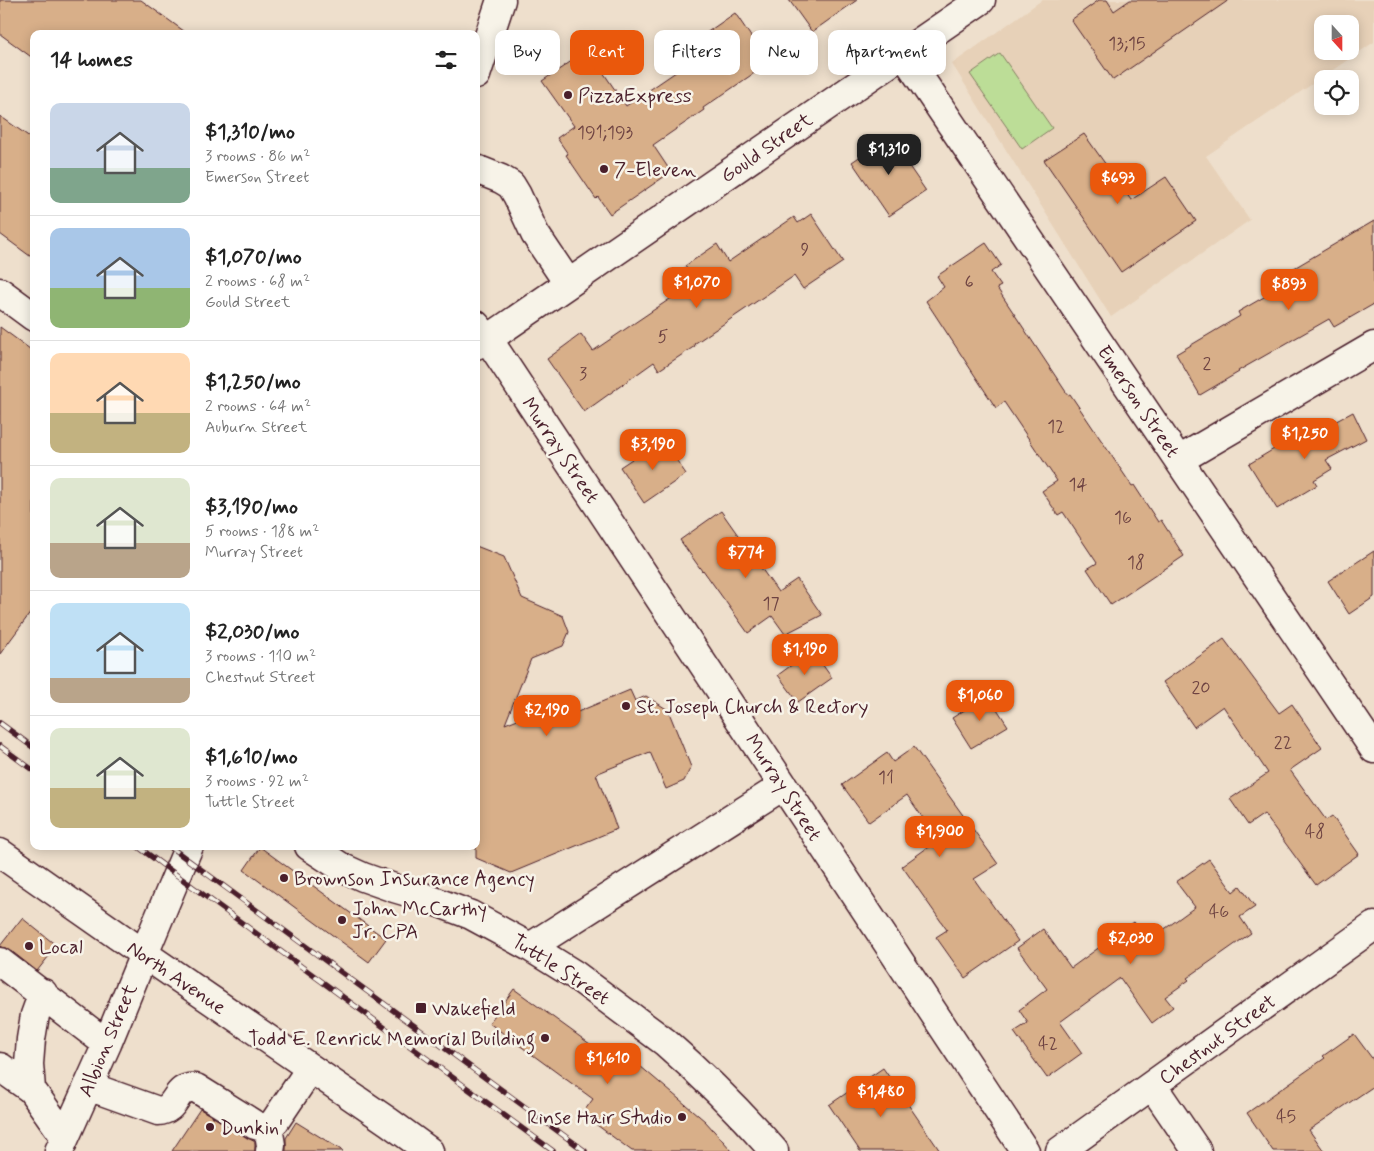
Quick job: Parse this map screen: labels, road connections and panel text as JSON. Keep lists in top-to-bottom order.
{
  "streets": {
    "street": [
      "Gould Street",
      "Emerson Street",
      "Murray Street",
      "Tuttle Street",
      "North Avenue",
      "Chestnut Street",
      "Albion Street"
    ]
  },
  "crossings": [
    ["Gould Street", "Murray Street"],
    ["North Avenue", "Albion Street"]
  ],
  "places": {
    "other": [
      "PizzaExpress",
      "7-Eleven",
      "St. Joseph Church & Rectory",
      "Brownson Insurance Agency",
      "John McCarthy Jr. CPA",
      "Local",
      "Todd E. Renrick Memorial Building",
      "Rinse Hair Studio",
      "Dunkin'"
    ],
    "transit": ["Wakefield"]
  },
  "house_numbers": [
    "13;15",
    "191;193",
    "9",
    "6",
    "5",
    "2",
    "3",
    "12",
    "14",
    "16",
    "18",
    "17",
    "20",
    "22",
    "11",
    "48",
    "46",
    "42",
    "45"
  ],
  "north": "bottom",
  "page": {
    "chip": [
      "Buy",
      "Rent",
      "Filters",
      "New",
      "Apartment"
    ],
    "heading": "14 homes",
    "list": [
      {
        "name": "$1,310/mo",
        "note": "3 rooms · 86 m² · Emerson Street"
      },
      {
        "name": "$1,070/mo",
        "note": "2 rooms · 68 m² · Gould Street"
      },
      {
        "name": "$1,250/mo",
        "note": "2 rooms · 64 m² · Auburn Street"
      },
      {
        "name": "$3,190/mo",
        "note": "5 rooms · 188 m² · Murray Street"
      },
      {
        "name": "$2,030/mo",
        "note": "3 rooms · 110 m² · Chestnut Street"
      },
      {
        "name": "$1,610/mo",
        "note": "3 rooms · 92 m² · Tuttle Street"
      }
    ],
    "price": [
      "$1,310",
      "$693",
      "$1,070",
      "$893",
      "$1,250",
      "$3,190",
      "$774",
      "$1,190",
      "$1,060",
      "$2,190",
      "$1,900",
      "$2,030",
      "$1,610",
      "$1,480"
    ]
  }
}
